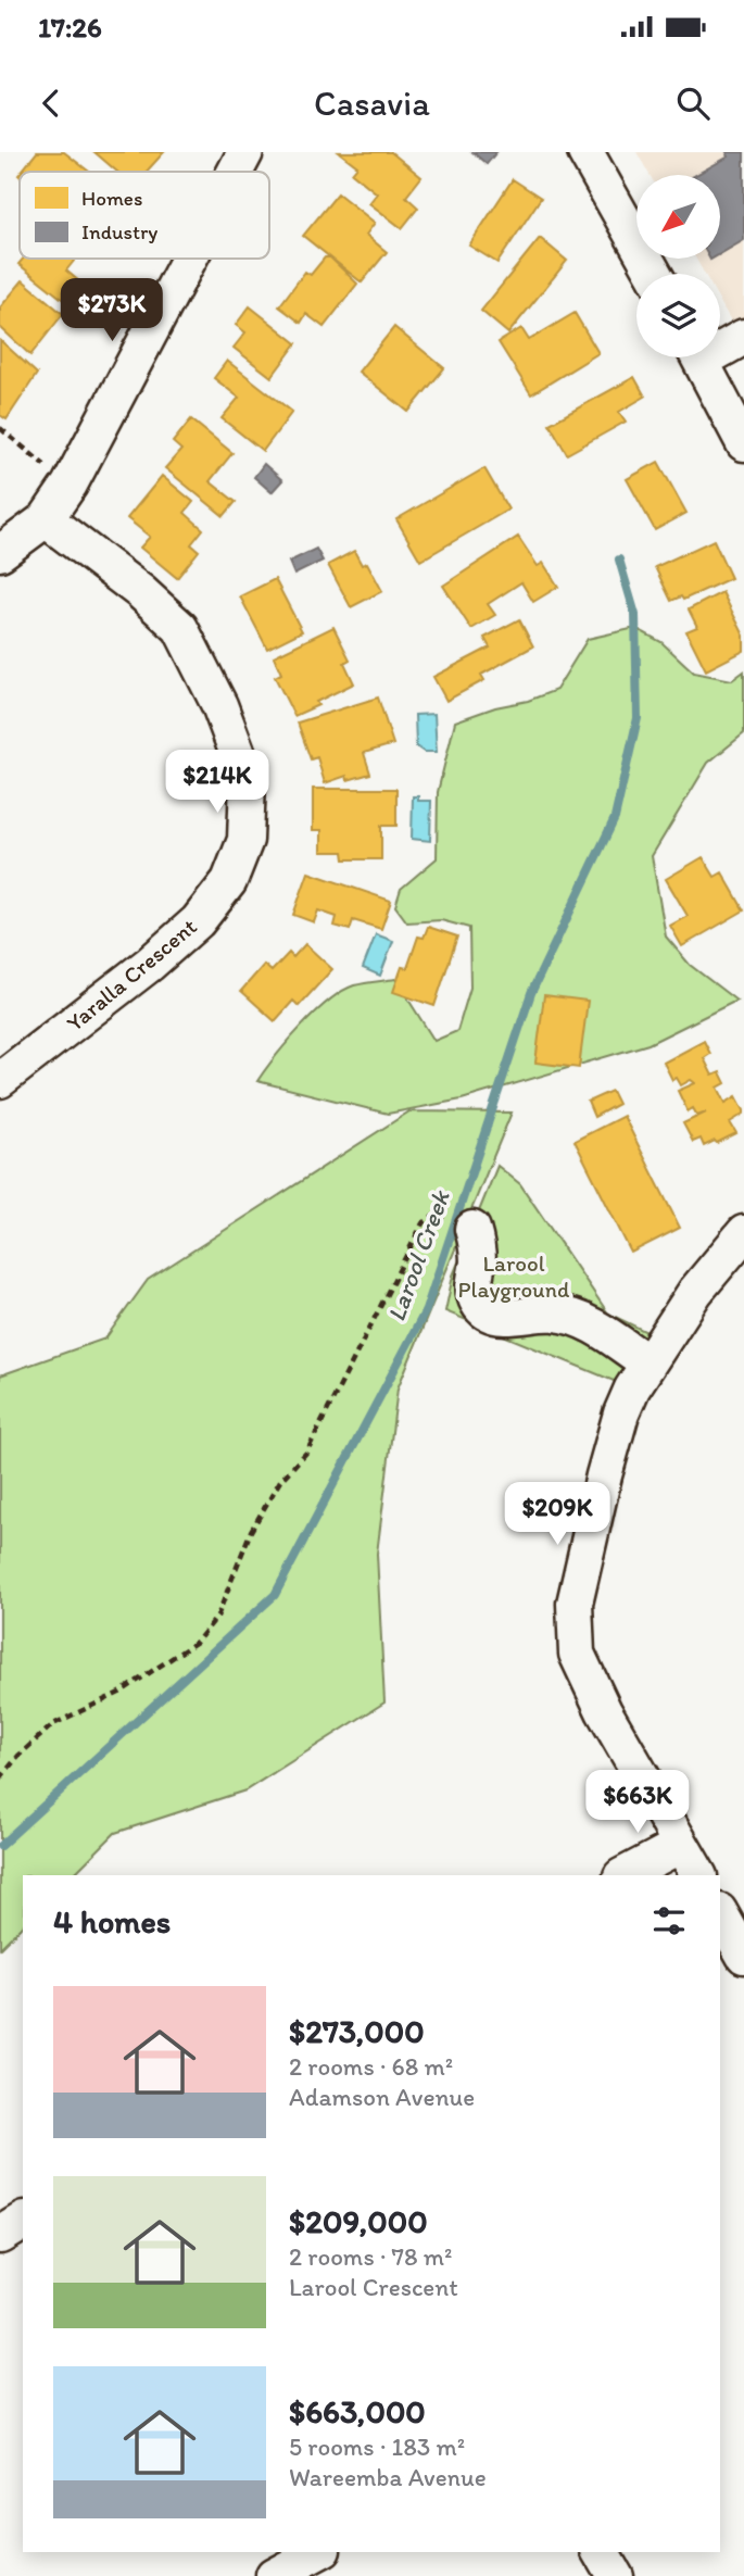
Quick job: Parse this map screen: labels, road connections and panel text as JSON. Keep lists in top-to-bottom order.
{
  "streets": {
    "street": ["Yaralla Crescent"]
  },
  "water": ["Larool Creek"],
  "parks": ["Larool Playground"],
  "legend": ["Homes", "Industry"],
  "north": "bottom left",
  "page": {
    "status": "17:26",
    "header": "Casavia",
    "price": [
      "$273K",
      "$214K",
      "$209K",
      "$663K"
    ],
    "heading": "4 homes",
    "list": [
      {
        "name": "$273,000",
        "note": "2 rooms · 68 m² · Adamson Avenue"
      },
      {
        "name": "$209,000",
        "note": "2 rooms · 78 m² · Larool Crescent"
      },
      {
        "name": "$663,000",
        "note": "5 rooms · 183 m² · Wareemba Avenue"
      }
    ]
  }
}
